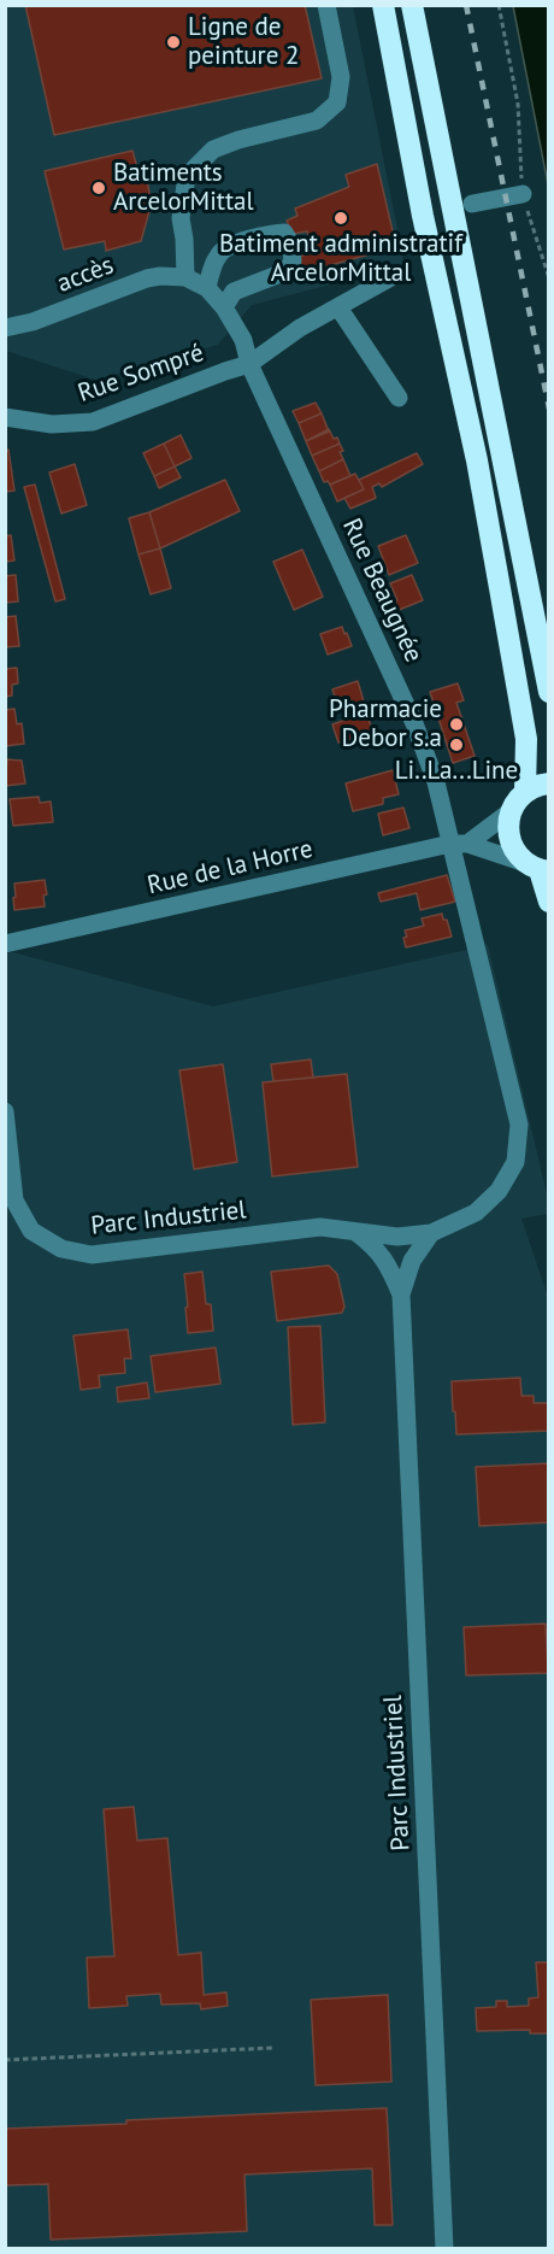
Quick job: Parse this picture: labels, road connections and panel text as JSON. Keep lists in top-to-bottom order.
{
  "streets": {
    "street": [
      "accès",
      "Rue Sompré",
      "Rue Beaugnée",
      "Rue de la Horre",
      "Parc Industriel"
    ]
  },
  "crossings": [
    ["Rue Sompré", "Rue Beaugnée"],
    ["Rue Beaugnée", "Rue de la Horre"],
    ["Rue Beaugnée", "Parc Industriel"],
    ["Rue de la Horre", "Parc Industriel"]
  ],
  "places": [
    "Ligne de peinture 2",
    "Batiments ArcelorMittal",
    "Batiment administratif ArcelorMittal",
    "Pharmacie Debor s.a",
    "Li..La...Line"
  ]
}
